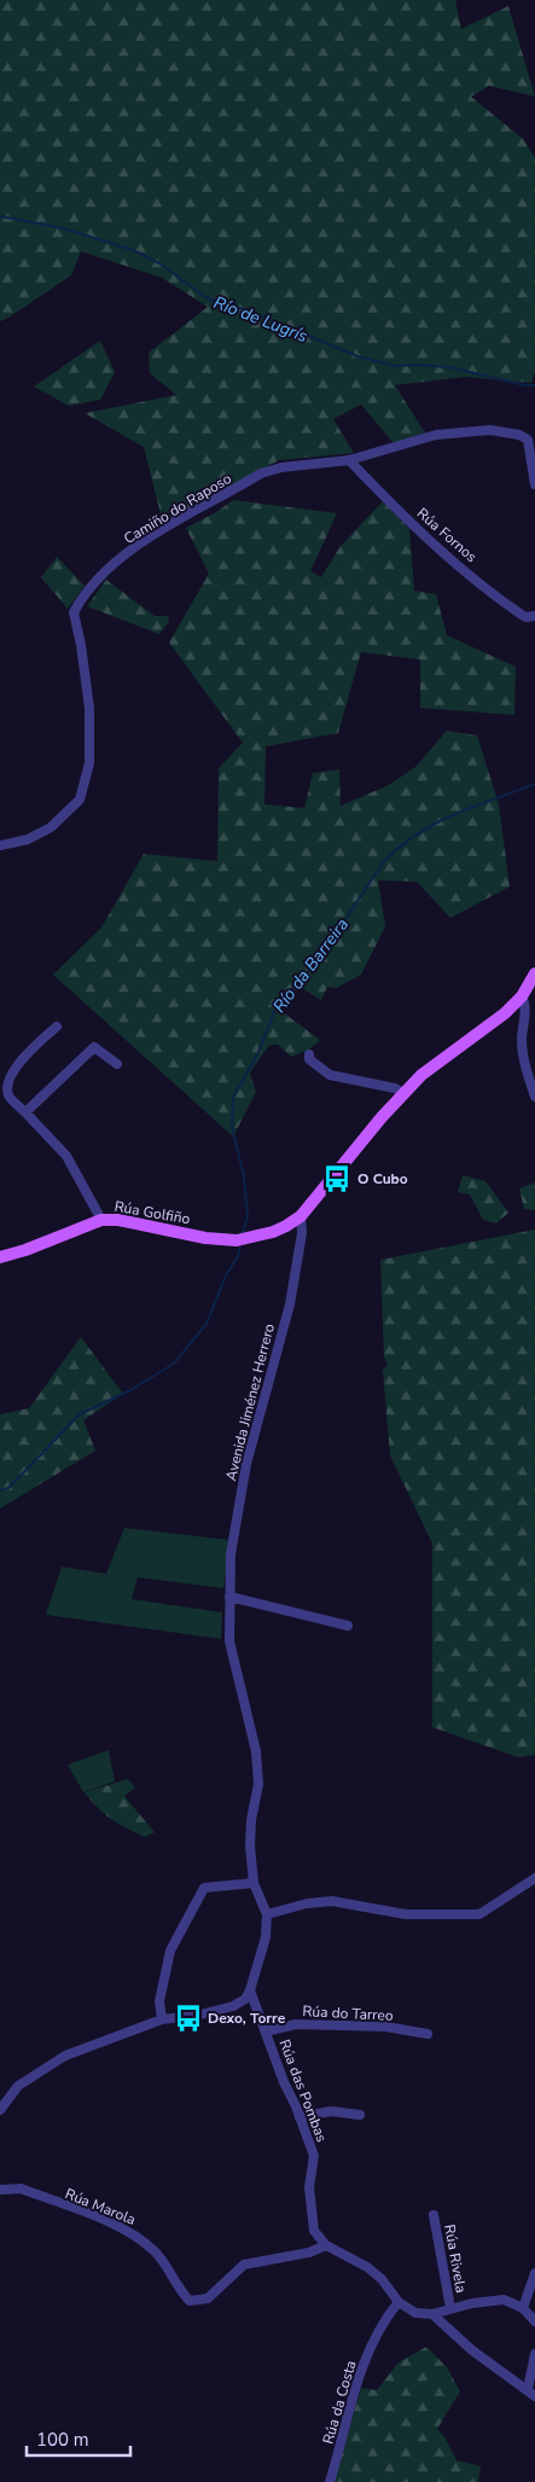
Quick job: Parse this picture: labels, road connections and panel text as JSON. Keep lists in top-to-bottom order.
{
  "streets": {
    "main road": ["Rúa Golfiño"],
    "street": [
      "Camiño do Raposo",
      "Rúa Fornos",
      "Avenida Jiménez Herrero",
      "Rúa do Tarreo",
      "Rúa das Pombas",
      "Rúa Marola",
      "Rúa Rivela",
      "Rúa da Costa"
    ]
  },
  "crossings": [
    ["Camiño do Raposo", "Rúa Fornos"],
    ["Rúa Golfiño", "Avenida Jiménez Herrero"],
    ["Avenida Jiménez Herrero", "Rúa das Pombas"],
    ["Rúa do Tarreo", "Rúa das Pombas"],
    ["Rúa das Pombas", "Rúa Marola"]
  ],
  "water": ["Río de Lugrís", "Río da Barreira"],
  "places": {
    "bus stop": ["O Cubo", "Dexo, Torre"]
  },
  "scale_bar": "100 m"
}
